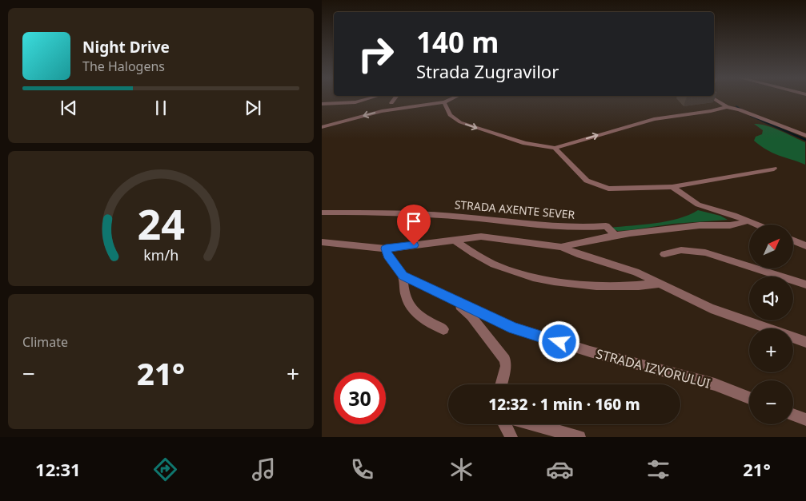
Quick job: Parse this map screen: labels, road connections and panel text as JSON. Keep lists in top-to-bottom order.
{
  "streets": {
    "street": ["STRADA AXENTE SEVER", "STRADA IZVORULUI"]
  },
  "north": "top right",
  "page": {
    "turn": ["140 m", "Strada Zugravilor"],
    "song": ["Night Drive", "The Halogens"],
    "map_buttons": ["+", "−"],
    "tile": "Climate",
    "heat": ["−", "21°", "+"],
    "limit": "30",
    "trip": "12:32 · 1 min · 160 m",
    "tabs": ["12:31", "21°"],
    "gauge": ["24", "km/h"]
  }
}
